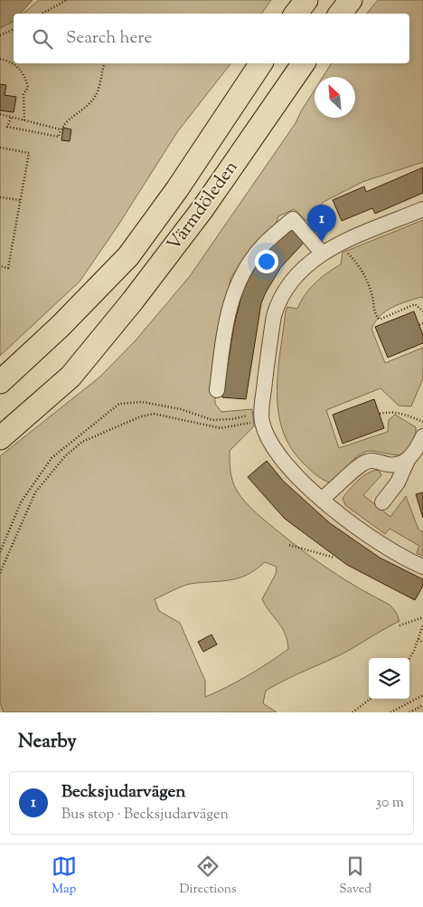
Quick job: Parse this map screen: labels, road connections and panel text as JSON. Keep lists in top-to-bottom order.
{
  "streets": {
    "highway": ["Värmdöleden"]
  },
  "north": "top left",
  "page": {
    "search": "Search here",
    "pins": "1",
    "heading": "Nearby",
    "list": [
      {
        "mark": "1",
        "name": "Becksjudarvägen",
        "note": "Bus stop · Becksjudarvägen",
        "value": "30 m"
      }
    ],
    "nav": ["Map", "Directions", "Saved"]
  }
}
